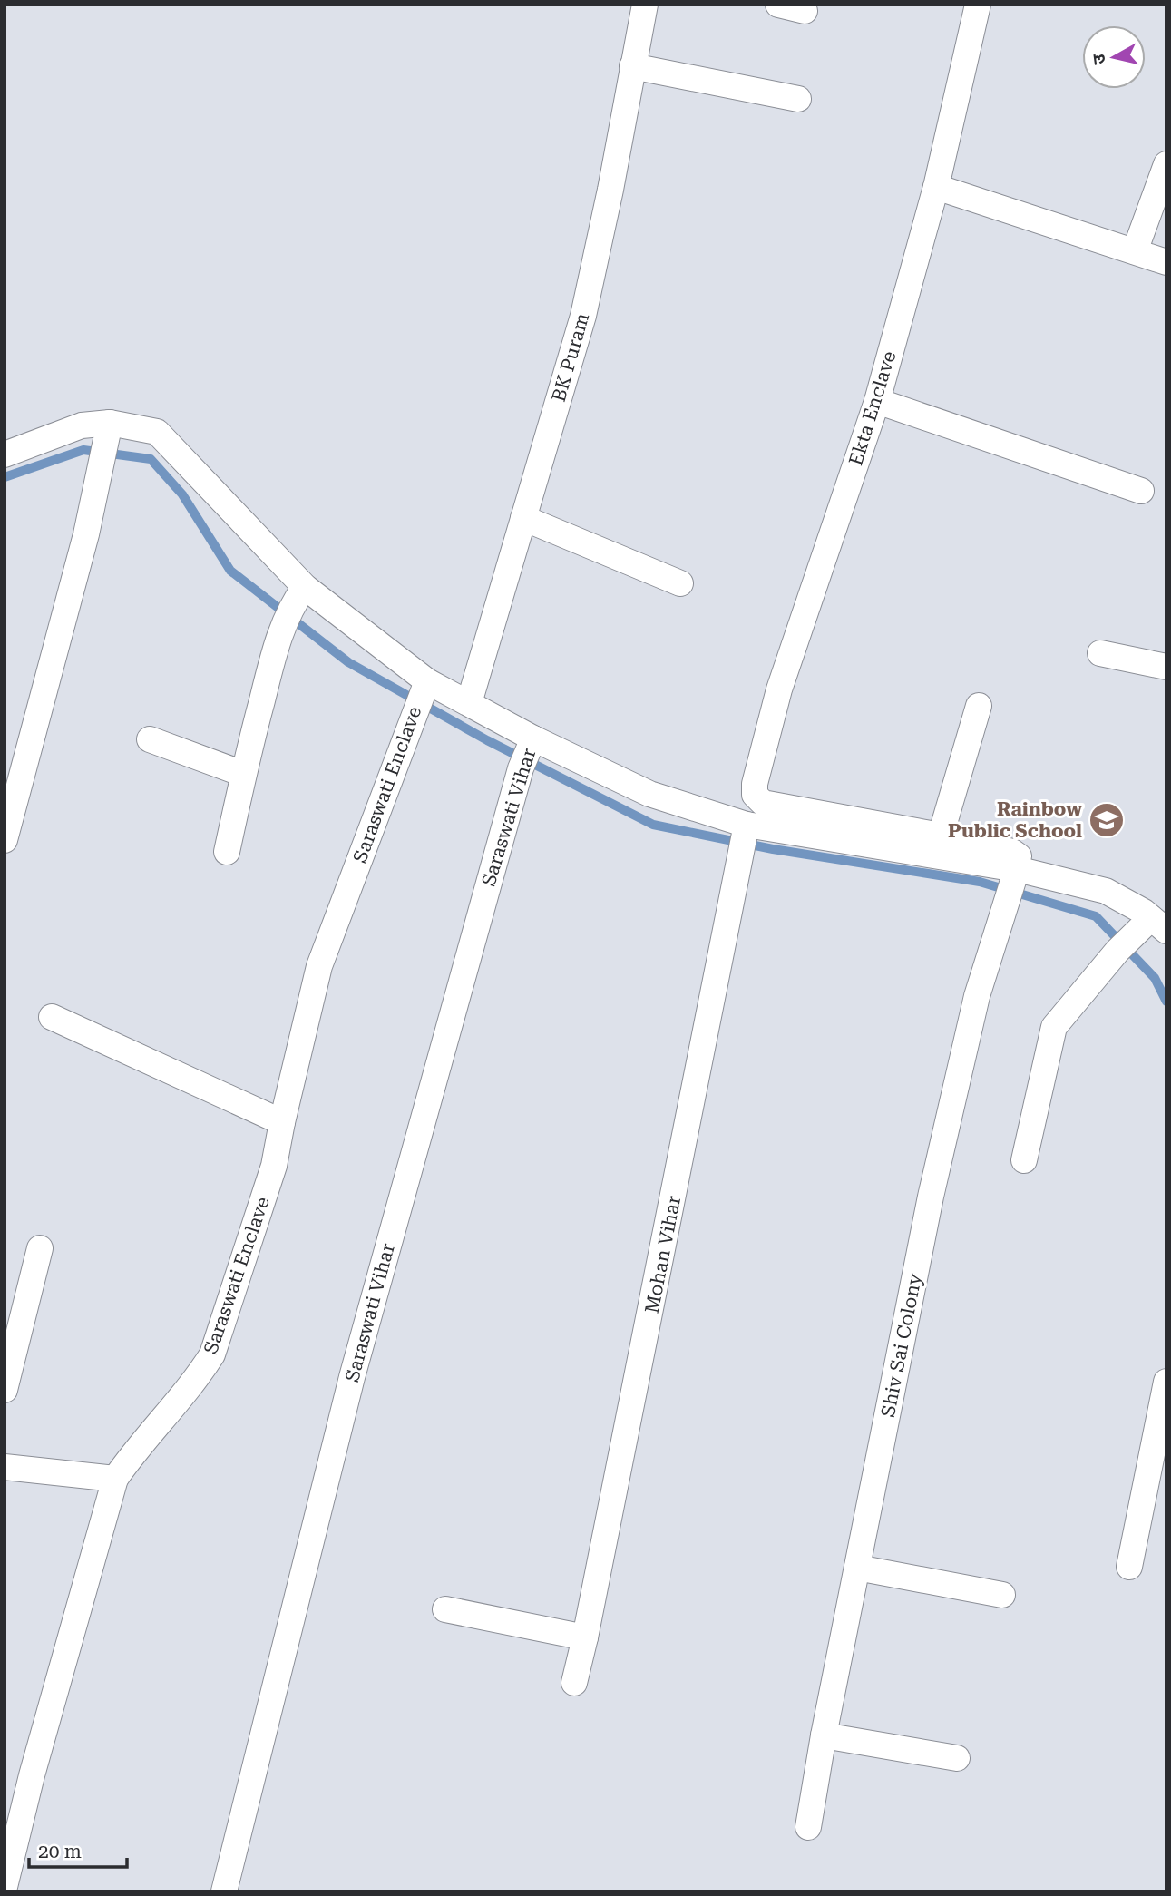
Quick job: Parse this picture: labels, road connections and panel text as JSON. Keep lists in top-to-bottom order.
{
  "streets": {
    "street": [
      "BK Puram",
      "Ekta Enclave",
      "Saraswati Enclave",
      "Saraswati Vihar",
      "Mohan Vihar",
      "Shiv Sai Colony"
    ]
  },
  "places": {
    "school or university": ["Rainbow Public School"]
  },
  "scale_bar": "20 m",
  "north": "left"
}
